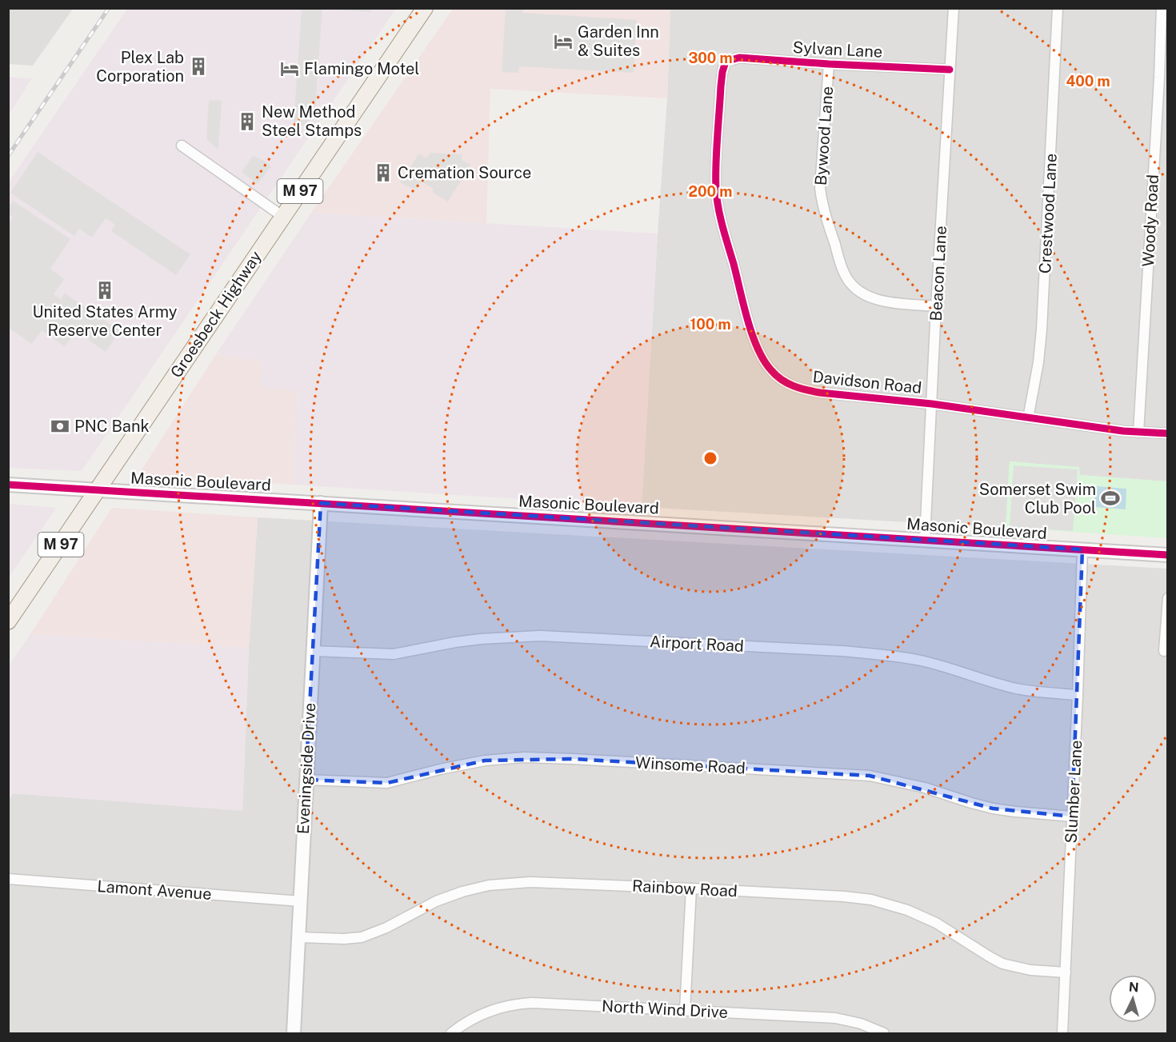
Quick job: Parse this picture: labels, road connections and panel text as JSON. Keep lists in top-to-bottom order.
{
  "streets": {
    "main road": ["M 97", "Groesbeck Highway"],
    "street": [
      "Sylvan Lane",
      "Bywood Lane",
      "Crestwood Lane",
      "Woody Road",
      "Beacon Lane",
      "Davidson Road",
      "Masonic Boulevard",
      "Airport Road",
      "Winsome Road",
      "Eveningside Drive",
      "Slumber Lane",
      "Rainbow Road",
      "Lamont Avenue",
      "North Wind Drive"
    ]
  },
  "crossings": [
    ["Sylvan Lane", "Bywood Lane"],
    ["Sylvan Lane", "Beacon Lane"],
    ["Sylvan Lane", "Davidson Road"],
    ["Bywood Lane", "Beacon Lane"],
    ["Crestwood Lane", "Davidson Road"],
    ["Woody Road", "Davidson Road"],
    ["Beacon Lane", "Davidson Road"],
    ["Beacon Lane", "Masonic Boulevard"],
    ["Groesbeck Highway", "Masonic Boulevard"],
    ["Masonic Boulevard", "Eveningside Drive"],
    ["Masonic Boulevard", "Slumber Lane"],
    ["Airport Road", "Eveningside Drive"],
    ["Airport Road", "Slumber Lane"],
    ["Winsome Road", "Eveningside Drive"],
    ["Winsome Road", "Slumber Lane"],
    ["Eveningside Drive", "Rainbow Road"],
    ["Eveningside Drive", "Lamont Avenue"],
    ["Slumber Lane", "Rainbow Road"]
  ],
  "places": {
    "hotel": ["Garden Inn & Suites", "Flamingo Motel"],
    "building": [
      "Plex Lab Corporation",
      "New Method Steel Stamps",
      "Cremation Source",
      "United States Army Reserve Center"
    ],
    "bank": ["PNC Bank"],
    "sports": ["Somerset Swim Club Pool"]
  },
  "north": "top",
  "rings": [
    "300 m",
    "400 m",
    "200 m",
    "100 m"
  ]
}
